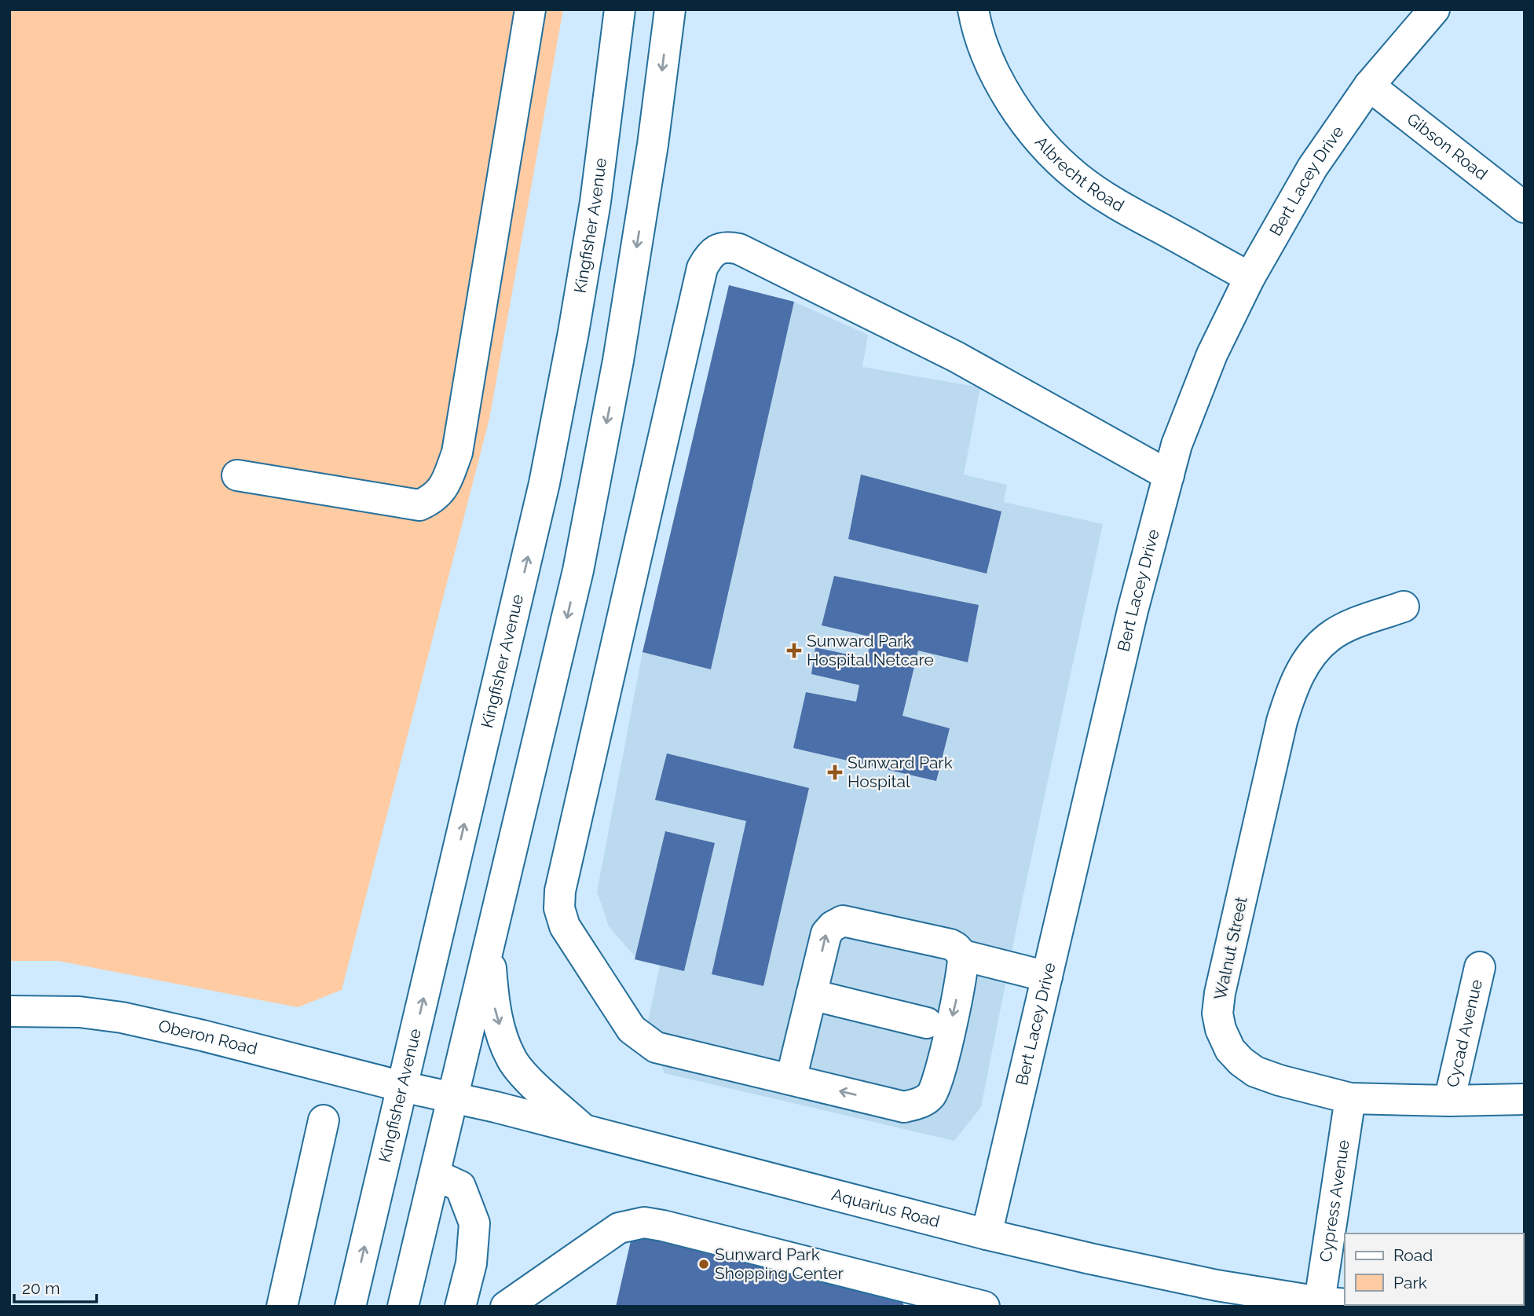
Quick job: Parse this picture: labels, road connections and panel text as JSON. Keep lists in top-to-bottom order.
{
  "streets": {
    "street": [
      "Gibson Road",
      "Albrecht Road",
      "Bert Lacey Drive",
      "Kingfisher Avenue",
      "Walnut Street",
      "Cycad Avenue",
      "Oberon Road",
      "Cypress Avenue",
      "Aquarius Road"
    ]
  },
  "crossings": [
    ["Gibson Road", "Bert Lacey Drive"],
    ["Albrecht Road", "Bert Lacey Drive"],
    ["Bert Lacey Drive", "Aquarius Road"],
    ["Kingfisher Avenue", "Oberon Road"],
    ["Kingfisher Avenue", "Aquarius Road"],
    ["Walnut Street", "Cycad Avenue"],
    ["Walnut Street", "Cypress Avenue"],
    ["Oberon Road", "Aquarius Road"],
    ["Cypress Avenue", "Aquarius Road"]
  ],
  "places": {
    "health": ["Sunward Park Hospital Netcare", "Sunward Park Hospital"],
    "other": ["Sunward Park Shopping Center"]
  },
  "legend": ["Road", "Park"],
  "scale_bar": "20 m"
}
